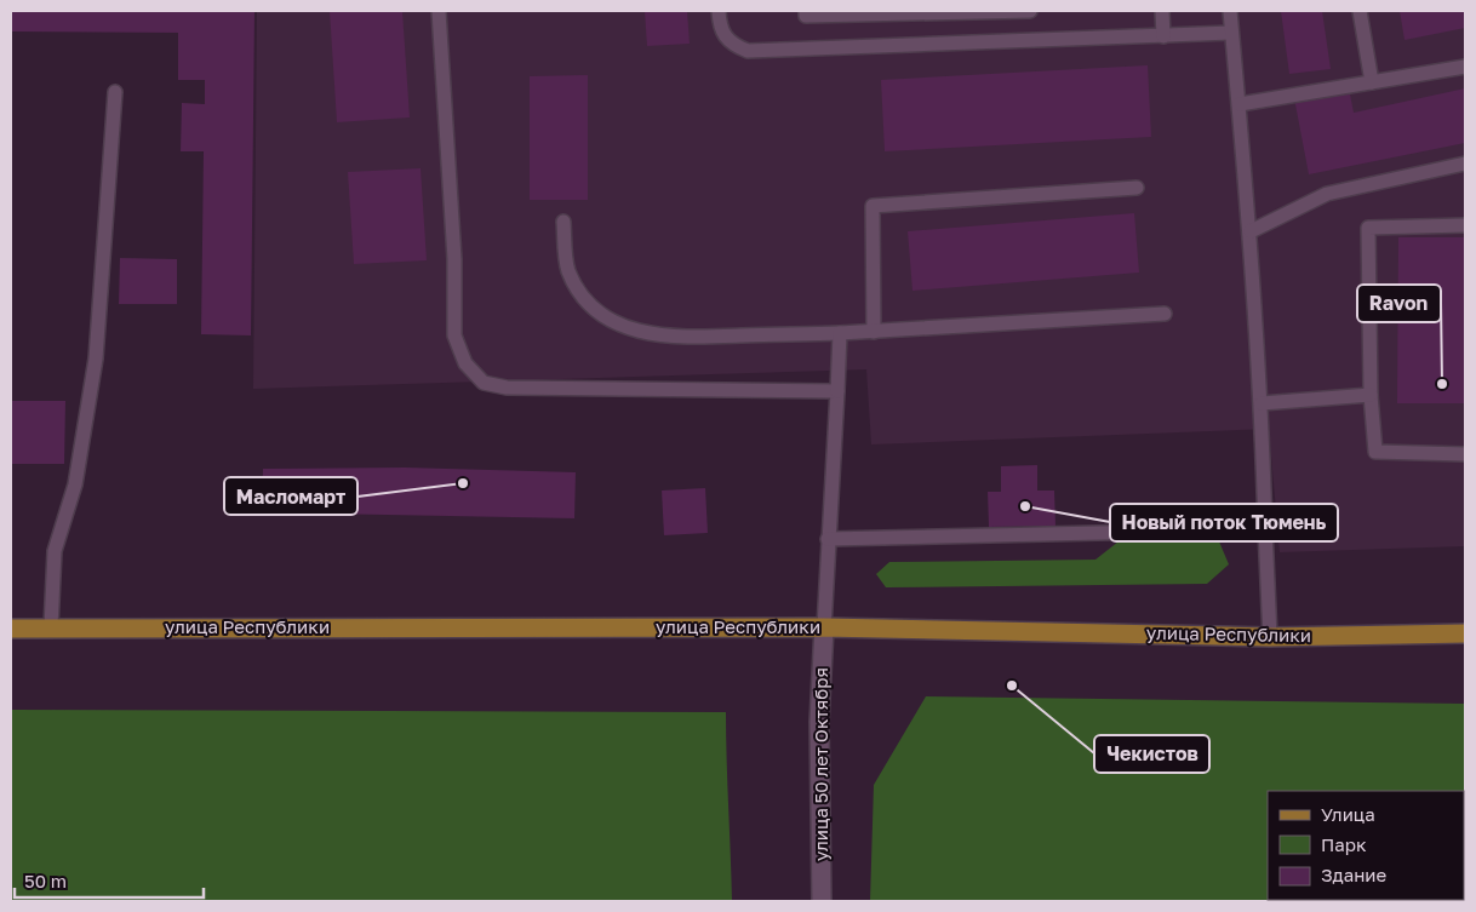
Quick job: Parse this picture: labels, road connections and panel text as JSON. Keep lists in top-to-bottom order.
{
  "streets": {
    "main road": ["улица Республики", "улица 50 лет Октября"]
  },
  "crossings": [
    ["улица Республики", "улица 50 лет Октября"]
  ],
  "places": [
    "Ravon",
    "Масломарт",
    "Новый поток Тюмень",
    "Чекистов"
  ],
  "legend": ["Улица", "Парк", "Здание"],
  "scale_bar": "50 m"
}
